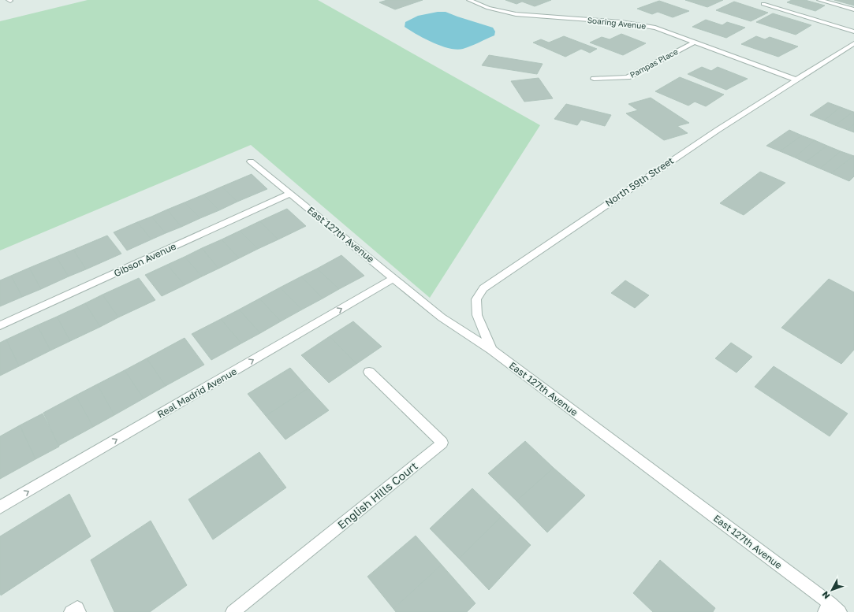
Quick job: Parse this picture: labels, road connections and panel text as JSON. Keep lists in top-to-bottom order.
{
  "streets": {
    "street": [
      "Soaring Avenue",
      "Pampas Place",
      "North 59th Street",
      "East 127th Avenue",
      "Gibson Avenue",
      "Real Madrid Avenue",
      "English Hills Court"
    ]
  },
  "crossings": [
    ["Soaring Avenue", "Pampas Place"],
    ["Soaring Avenue", "North 59th Street"],
    ["North 59th Street", "East 127th Avenue"],
    ["East 127th Avenue", "Gibson Avenue"],
    ["East 127th Avenue", "Real Madrid Avenue"]
  ],
  "one_way": ["Real Madrid Avenue"],
  "north": "bottom left"
}
